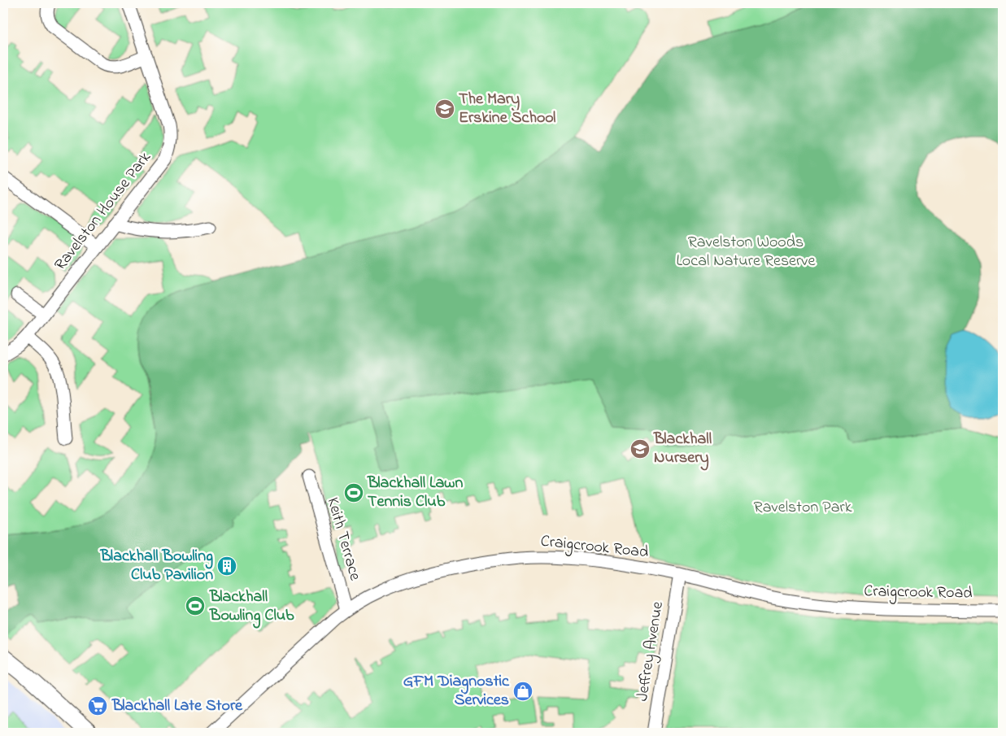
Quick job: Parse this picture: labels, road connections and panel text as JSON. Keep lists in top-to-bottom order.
{
  "streets": {
    "street": [
      "Ravelston House Park",
      "Keith Terrace",
      "Craigcrook Road",
      "Jeffrey Avenue"
    ]
  },
  "crossings": [
    ["Keith Terrace", "Craigcrook Road"],
    ["Craigcrook Road", "Jeffrey Avenue"]
  ],
  "parks": ["Ravelston Woods Local Nature Reserve", "Ravelston Park"],
  "places": {
    "school or university": ["The Mary Erskine School", "Blackhall Nursery"],
    "sports": ["Blackhall Lawn Tennis Club", "Blackhall Bowling Club"],
    "building": ["Blackhall Bowling Club Pavilion"],
    "shop": ["GFM Diagnostic Services"],
    "supermarket": ["Blackhall Late Store"]
  }
}
